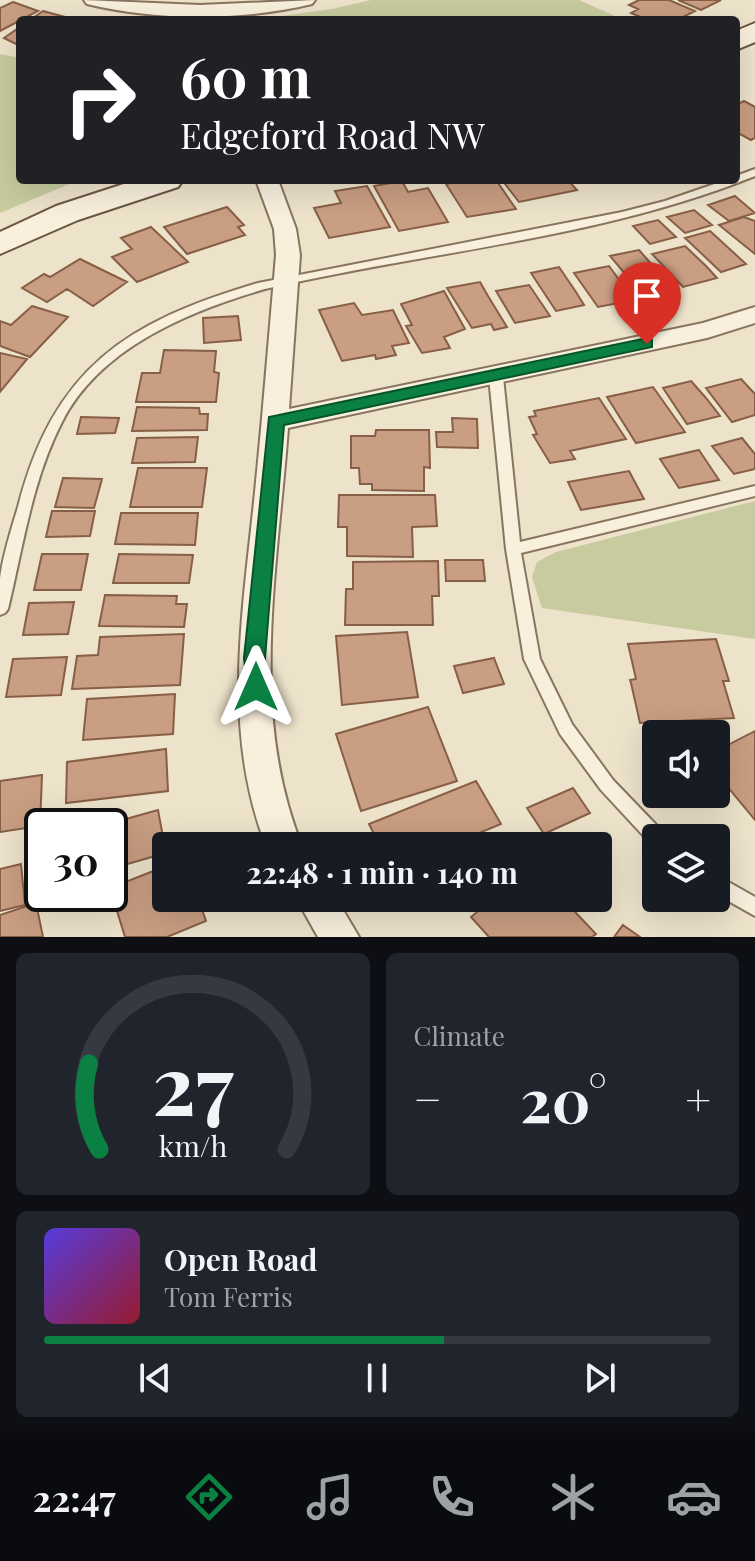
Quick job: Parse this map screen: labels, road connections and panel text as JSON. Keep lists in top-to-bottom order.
{
  "page": {
    "turn": ["60 m", "Edgeford Road NW"],
    "limit": "30",
    "trip": "22:48 · 1 min · 140 m",
    "tile": "Climate",
    "heat": ["−", "20°", "+"],
    "song": ["Open Road", "Tom Ferris"],
    "tabs": "22:47",
    "gauge": ["27", "km/h"]
  }
}
